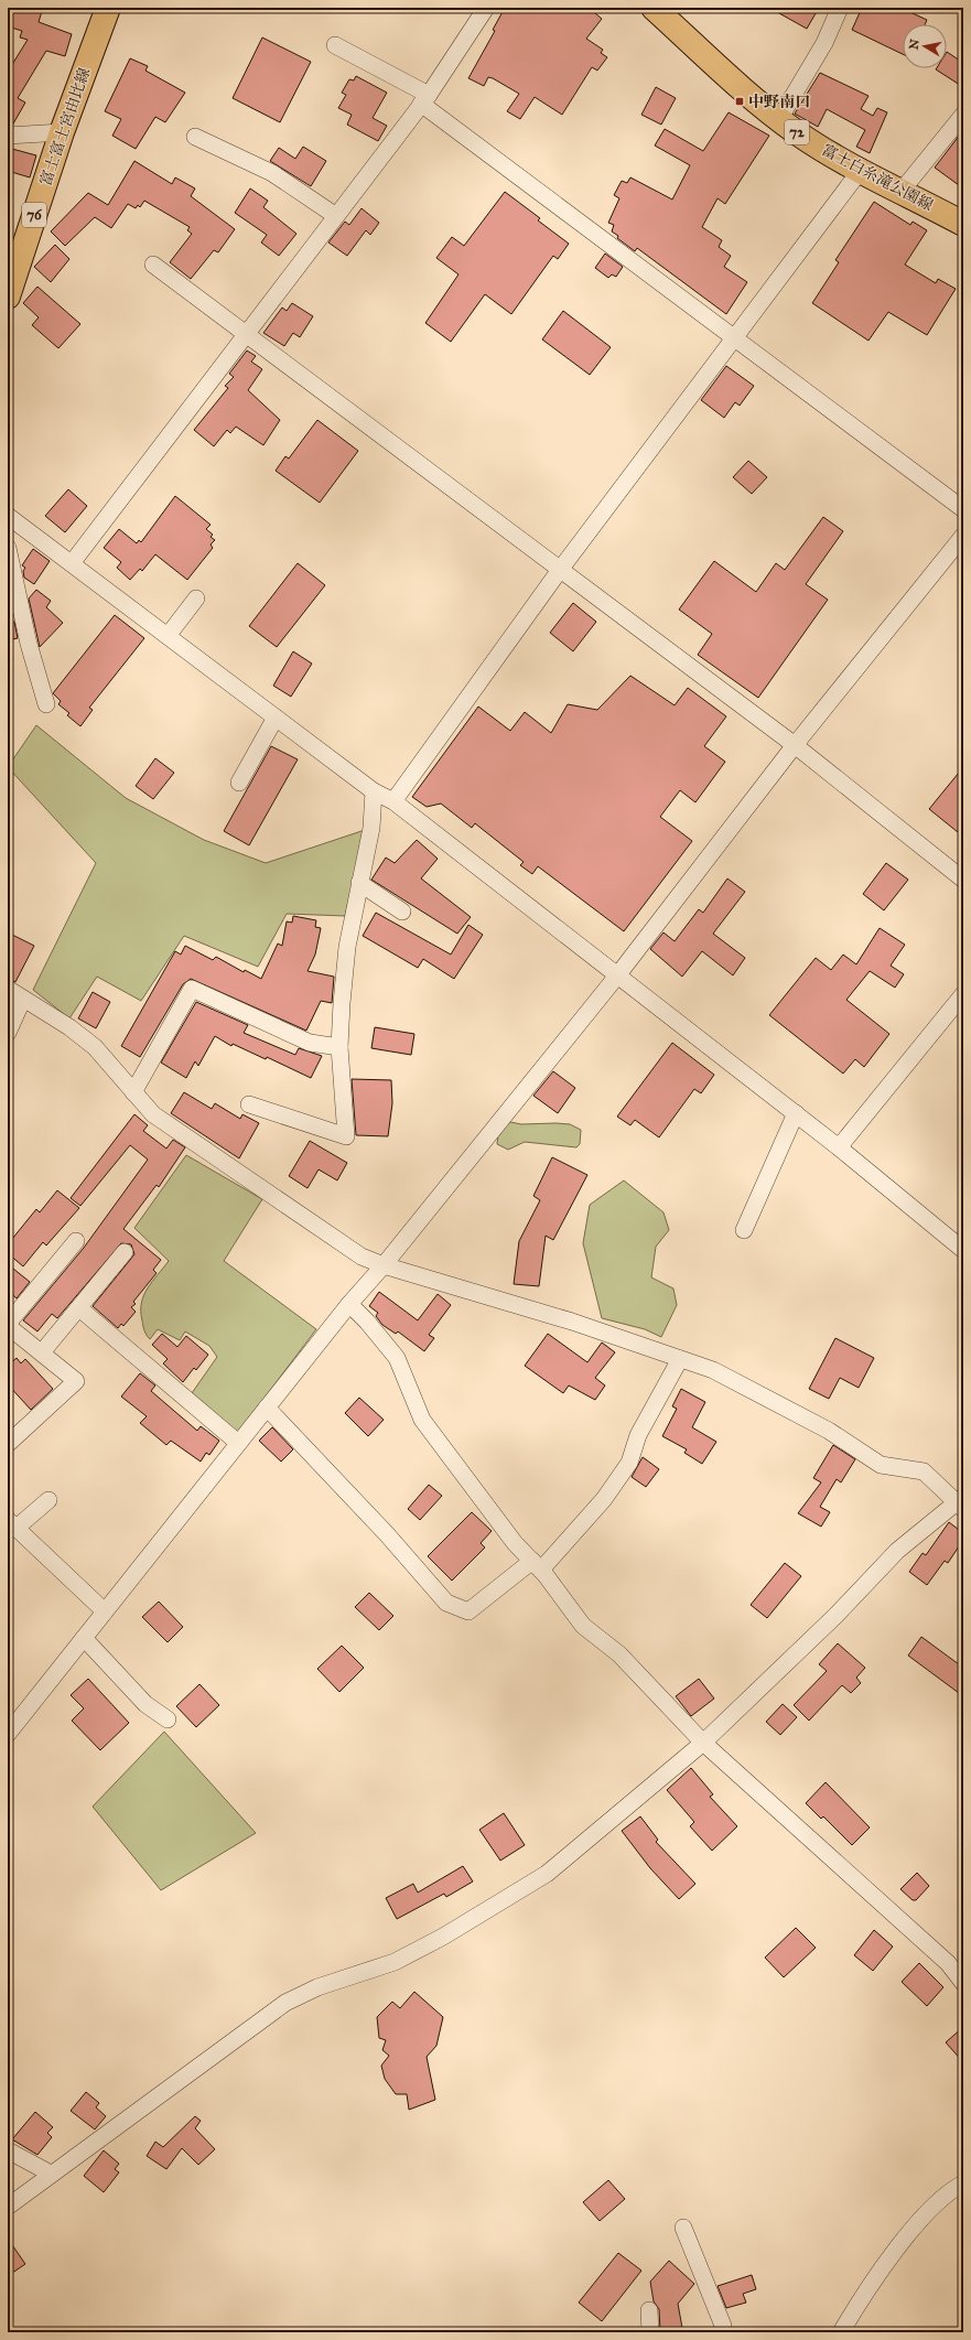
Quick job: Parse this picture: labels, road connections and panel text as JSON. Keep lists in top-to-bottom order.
{
  "streets": {
    "main road": [
      "富士富士宮由比線",
      "72",
      "富士白糸滝公園線",
      "76"
    ]
  },
  "places": {
    "transit": ["中野南口"]
  },
  "north": "left"
}
